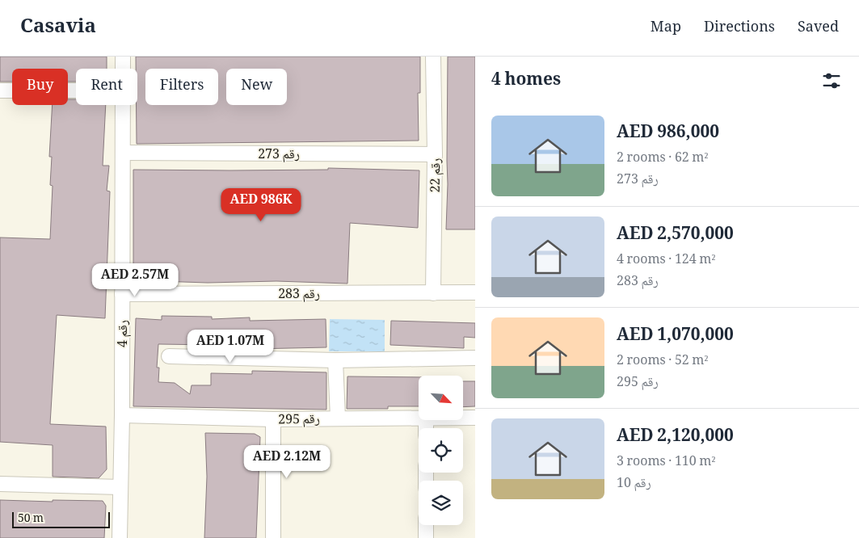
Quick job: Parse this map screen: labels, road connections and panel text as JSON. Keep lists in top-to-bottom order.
{
  "streets": {
    "street": [
      "رقم 273",
      "رقم 22",
      "رقم 283",
      "رقم 4",
      "رقم 295"
    ]
  },
  "crossings": [
    ["رقم 273", "رقم 22"],
    ["رقم 273", "رقم 4"],
    ["رقم 22", "رقم 283"],
    ["رقم 283", "رقم 4"],
    ["رقم 4", "رقم 295"]
  ],
  "scale_bar": "50 m",
  "north": "bottom right",
  "page": {
    "header": "Casavia",
    "nav": ["Map", "Directions", "Saved"],
    "heading": "4 homes",
    "chip": [
      "Buy",
      "Rent",
      "Filters",
      "New"
    ],
    "list": [
      {
        "name": "AED 986,000",
        "note": "2 rooms · 62 m² · رقم 273"
      },
      {
        "name": "AED 2,570,000",
        "note": "4 rooms · 124 m² · رقم 283"
      },
      {
        "name": "AED 1,070,000",
        "note": "2 rooms · 52 m² · رقم 295"
      },
      {
        "name": "AED 2,120,000",
        "note": "3 rooms · 110 m² · رقم 10"
      }
    ],
    "price": [
      "AED 986K",
      "AED 2.57M",
      "AED 1.07M",
      "AED 2.12M"
    ],
    "scale": "50 m"
  }
}
